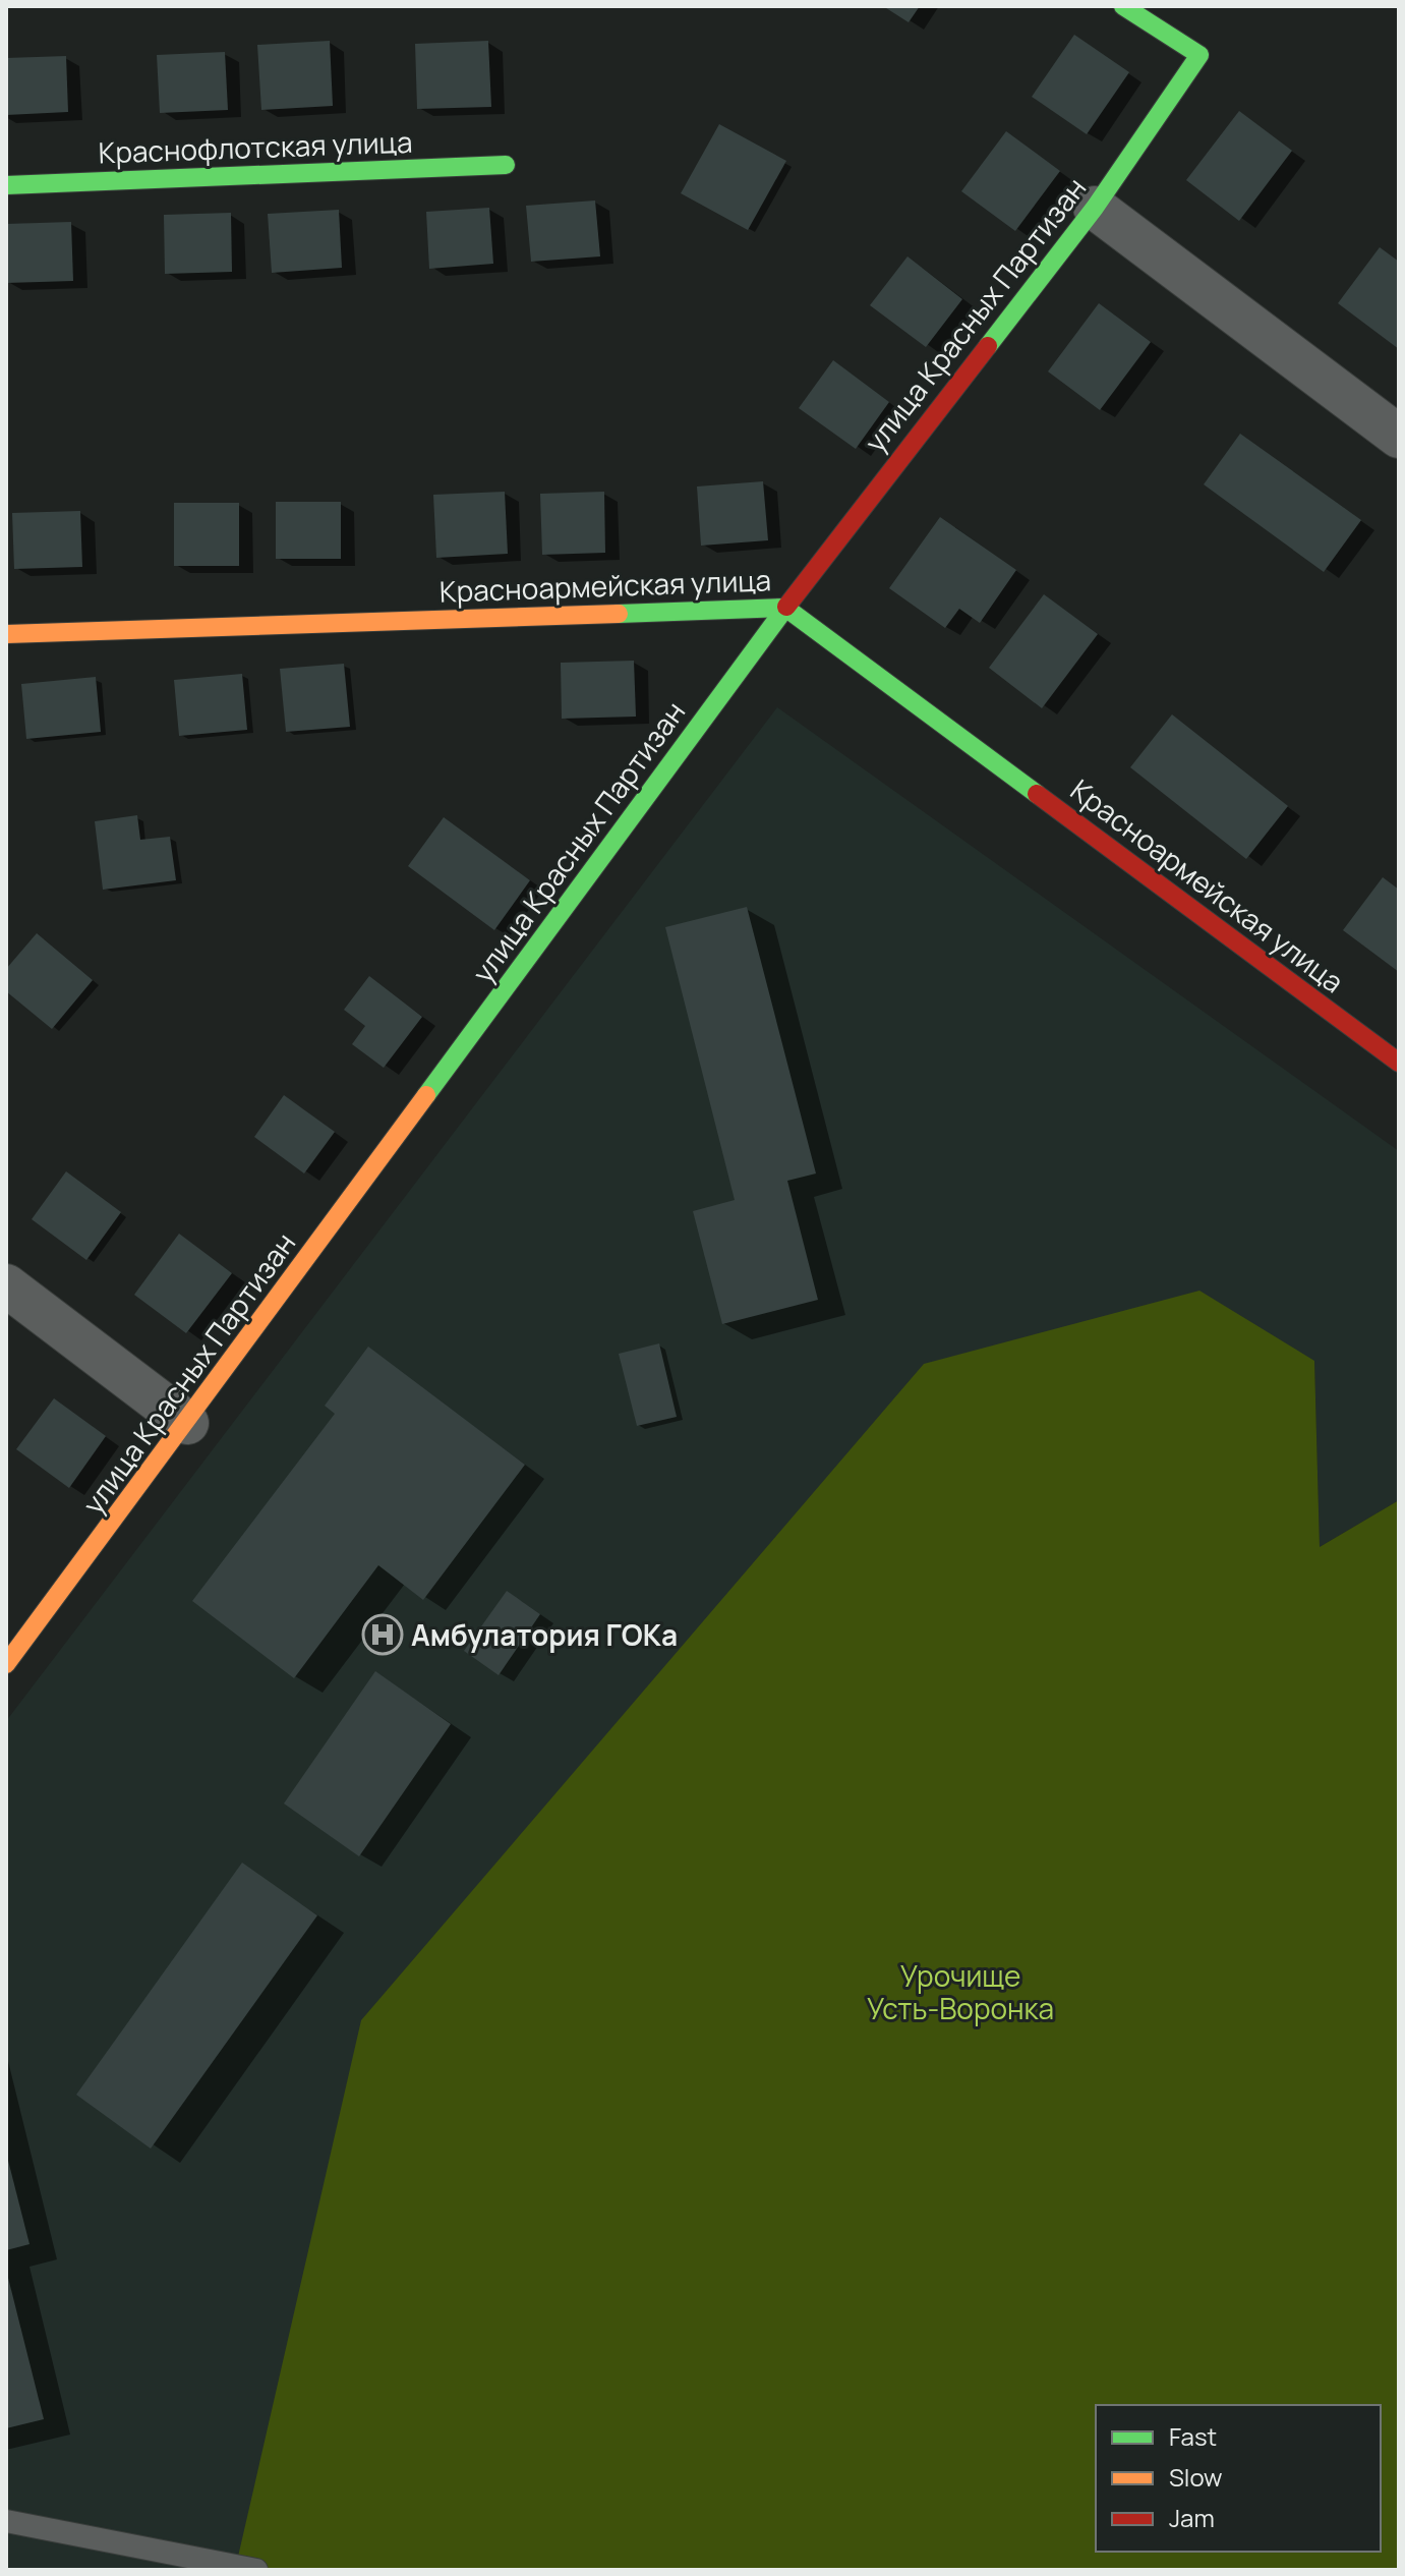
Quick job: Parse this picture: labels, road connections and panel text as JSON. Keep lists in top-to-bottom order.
{
  "streets": {
    "street": ["Краснофлотская улица", "улица Красных Партизан", "Красноармейская улица"]
  },
  "crossings": [
    ["улица Красных Партизан", "Красноармейская улица"]
  ],
  "parks": ["Урочище Усть-Воронка"],
  "places": {
    "hospital": ["Амбулатория ГОКа"]
  },
  "legend": ["Fast", "Slow", "Jam"]
}
